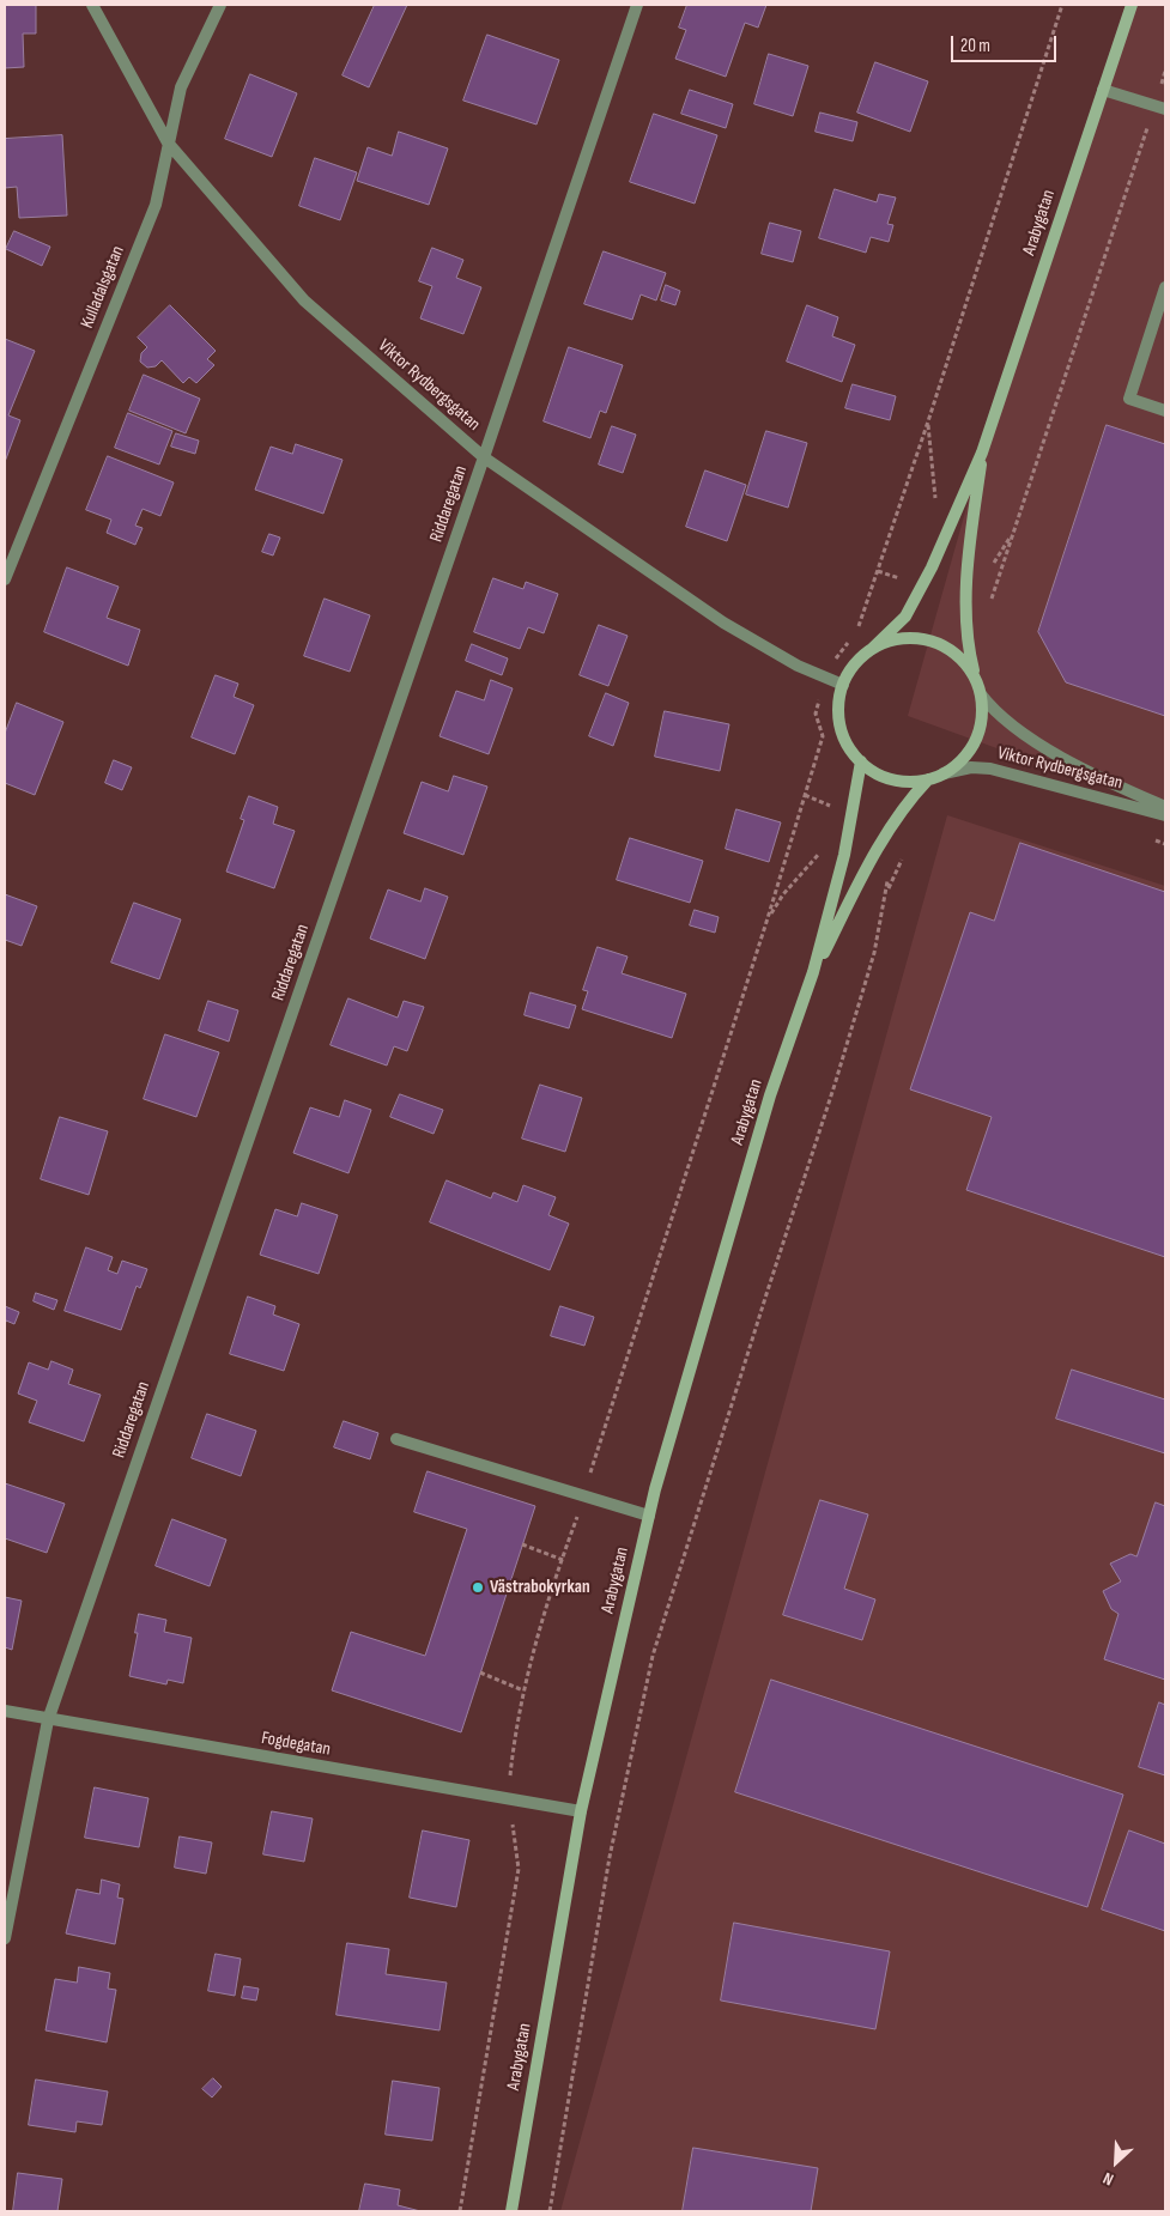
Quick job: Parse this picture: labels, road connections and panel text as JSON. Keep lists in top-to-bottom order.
{
  "streets": {
    "street": [
      "Arabygatan",
      "Kulladalsgatan",
      "Viktor Rydbergsgatan",
      "Riddaregatan",
      "Fogdegatan"
    ]
  },
  "crossings": [
    ["Arabygatan", "Viktor Rydbergsgatan"],
    ["Arabygatan", "Fogdegatan"],
    ["Kulladalsgatan", "Viktor Rydbergsgatan"],
    ["Viktor Rydbergsgatan", "Riddaregatan"],
    ["Riddaregatan", "Fogdegatan"]
  ],
  "places": ["Västrabokyrkan"],
  "scale_bar": "20 m",
  "north": "bottom left"
}
